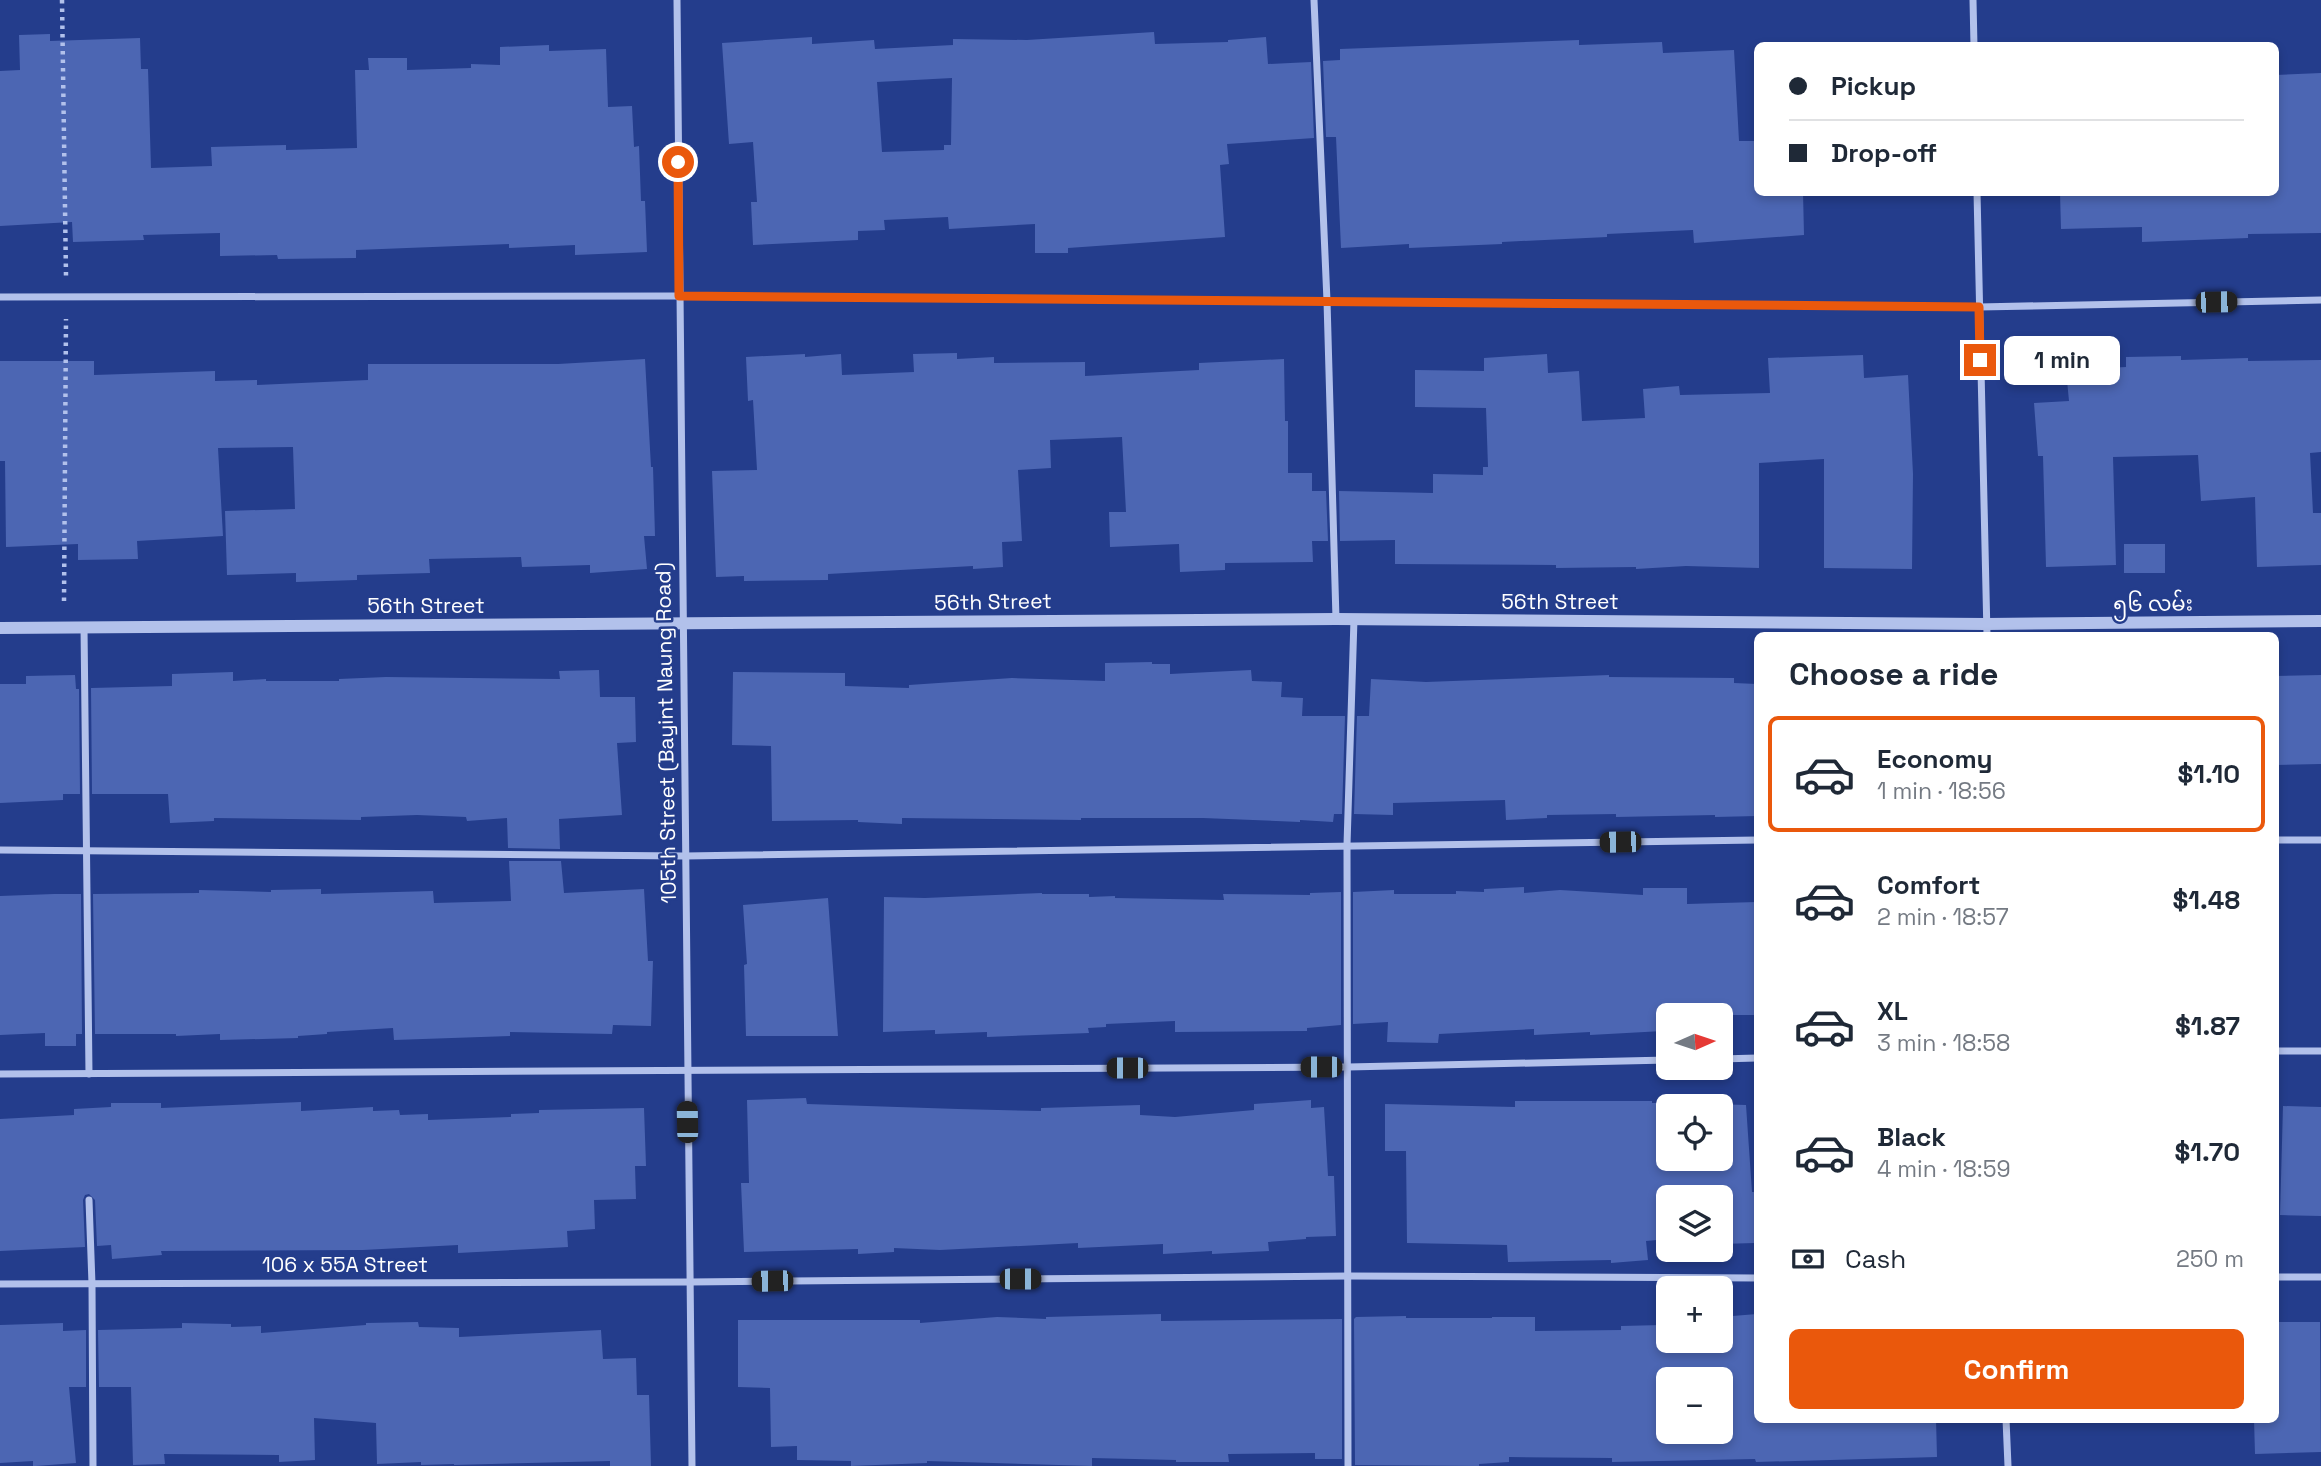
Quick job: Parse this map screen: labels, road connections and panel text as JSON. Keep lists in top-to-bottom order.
{
  "streets": {
    "street": [
      "56th Street",
      "၅၆ လမ်း",
      "105th Street (Bayint Naung Road)",
      "106 x 55A Street"
    ]
  },
  "crossings": [
    ["56th Street", "၅၆ လမ်း"],
    ["56th Street", "105th Street (Bayint Naung Road)"],
    ["105th Street (Bayint Naung Road)", "106 x 55A Street"]
  ],
  "north": "right",
  "page": {
    "banner": ["Pickup", "Drop-off"],
    "bubble": "1 min",
    "heading": "Choose a ride",
    "list": [
      {
        "name": "Economy",
        "note": "1 min · 18:56",
        "value": "$1.10"
      },
      {
        "name": "Comfort",
        "note": "2 min · 18:57",
        "value": "$1.48"
      },
      {
        "name": "XL",
        "note": "3 min · 18:58",
        "value": "$1.87"
      },
      {
        "name": "Black",
        "note": "4 min · 18:59",
        "value": "$1.70"
      }
    ],
    "map_buttons": ["+", "−"],
    "pay": ["Cash", "250 m"],
    "buttons": "Confirm"
  }
}
